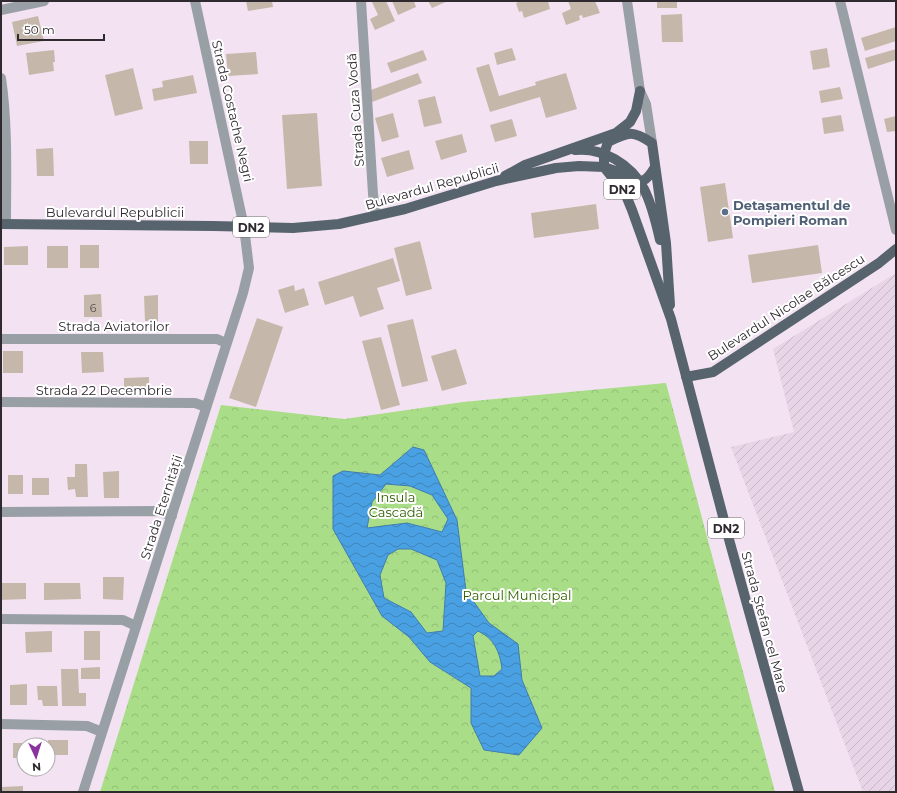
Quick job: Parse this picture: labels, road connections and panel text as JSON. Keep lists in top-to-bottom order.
{
  "streets": {
    "main road": [
      "Bulevardul Republicii",
      "DN2",
      "Bulevardul Nicolae Bălcescu",
      "Strada Ștefan cel Mare"
    ],
    "street": [
      "Strada Cuza Vodă",
      "Strada Costache Negri",
      "Strada Aviatorilor",
      "Strada 22 Decembrie",
      "Strada Eternității"
    ]
  },
  "crossings": [
    ["Strada Cuza Vodă", "Bulevardul Republicii"],
    ["Strada Costache Negri", "Bulevardul Republicii"],
    ["Strada Costache Negri", "Strada Eternității"],
    ["Bulevardul Republicii", "DN2"],
    ["Bulevardul Republicii", "Strada Eternității"],
    ["DN2", "Strada Ștefan cel Mare"],
    ["Bulevardul Nicolae Bălcescu", "Strada Ștefan cel Mare"],
    ["Strada Aviatorilor", "Strada Eternității"],
    ["Strada 22 Decembrie", "Strada Eternității"]
  ],
  "parks": ["Insula Cascadă", "Parcul Municipal"],
  "places": ["Detașamentul de Pompieri Roman"],
  "house_numbers": ["6"],
  "scale_bar": "50 m",
  "north": "bottom"
}
